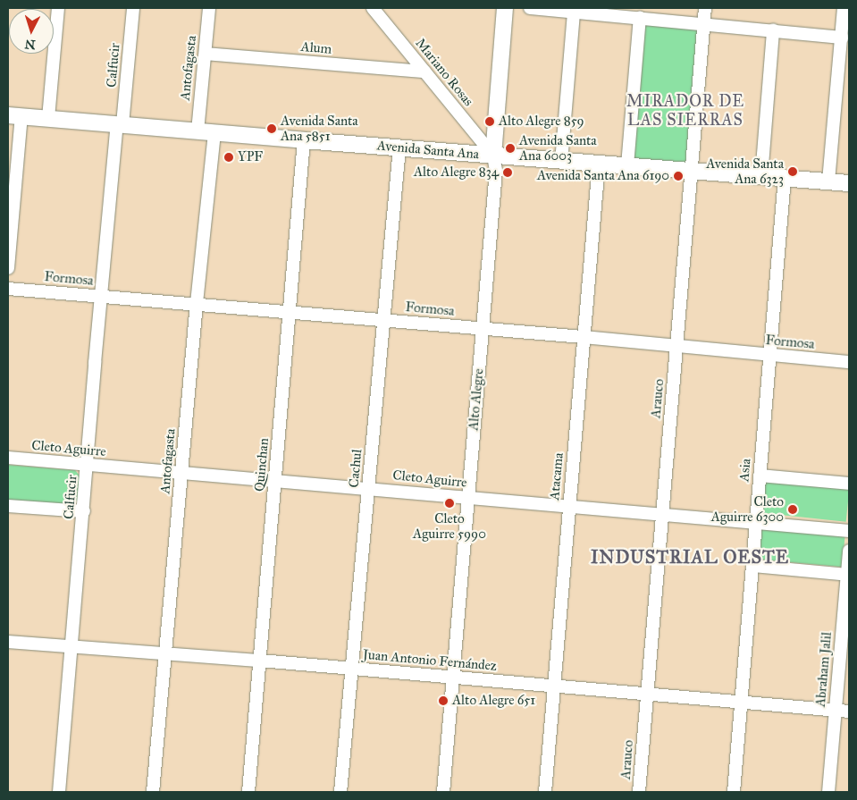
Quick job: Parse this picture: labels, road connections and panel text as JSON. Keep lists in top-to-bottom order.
{
  "streets": {
    "main road": ["Avenida Santa Ana", "Alto Alegre"],
    "street": [
      "Alum",
      "Calfucir",
      "Antofagasta",
      "Mariano Rosas",
      "Formosa",
      "Arauco",
      "Cleto Aguirre",
      "Quinchan",
      "Cachul",
      "Asia",
      "Atacama",
      "Juan Antonio Fernández",
      "Abraham Jalil"
    ]
  },
  "crossings": [
    ["Alum", "Antofagasta"],
    ["Alum", "Mariano Rosas"],
    ["Calfucir", "Avenida Santa Ana"],
    ["Calfucir", "Formosa"],
    ["Calfucir", "Cleto Aguirre"],
    ["Calfucir", "Juan Antonio Fernández"],
    ["Antofagasta", "Avenida Santa Ana"],
    ["Antofagasta", "Formosa"],
    ["Antofagasta", "Cleto Aguirre"],
    ["Antofagasta", "Juan Antonio Fernández"],
    ["Mariano Rosas", "Avenida Santa Ana"],
    ["Mariano Rosas", "Alto Alegre"],
    ["Avenida Santa Ana", "Arauco"],
    ["Avenida Santa Ana", "Alto Alegre"],
    ["Avenida Santa Ana", "Quinchan"],
    ["Avenida Santa Ana", "Cachul"],
    ["Avenida Santa Ana", "Asia"],
    ["Avenida Santa Ana", "Atacama"],
    ["Formosa", "Arauco"],
    ["Formosa", "Alto Alegre"],
    ["Formosa", "Quinchan"],
    ["Formosa", "Cachul"],
    ["Formosa", "Asia"],
    ["Formosa", "Atacama"],
    ["Arauco", "Cleto Aguirre"],
    ["Arauco", "Juan Antonio Fernández"],
    ["Alto Alegre", "Cleto Aguirre"],
    ["Alto Alegre", "Juan Antonio Fernández"],
    ["Cleto Aguirre", "Quinchan"],
    ["Cleto Aguirre", "Cachul"],
    ["Cleto Aguirre", "Asia"],
    ["Cleto Aguirre", "Atacama"],
    ["Quinchan", "Juan Antonio Fernández"],
    ["Cachul", "Juan Antonio Fernández"],
    ["Asia", "Juan Antonio Fernández"],
    ["Atacama", "Juan Antonio Fernández"],
    ["Juan Antonio Fernández", "Abraham Jalil"]
  ],
  "districts": ["MIRADOR DE LAS SIERRAS", "INDUSTRIAL OESTE"],
  "places": [
    "Alto Alegre 859",
    "Avenida Santa Ana 5851",
    "Avenida Santa Ana 6003",
    "YPF",
    "Avenida Santa Ana 6323",
    "Alto Alegre 834",
    "Avenida Santa Ana 6190",
    "Cleto Aguirre 5990",
    "Cleto Aguirre 6300",
    "Alto Alegre 651"
  ],
  "north": "bottom"
}
